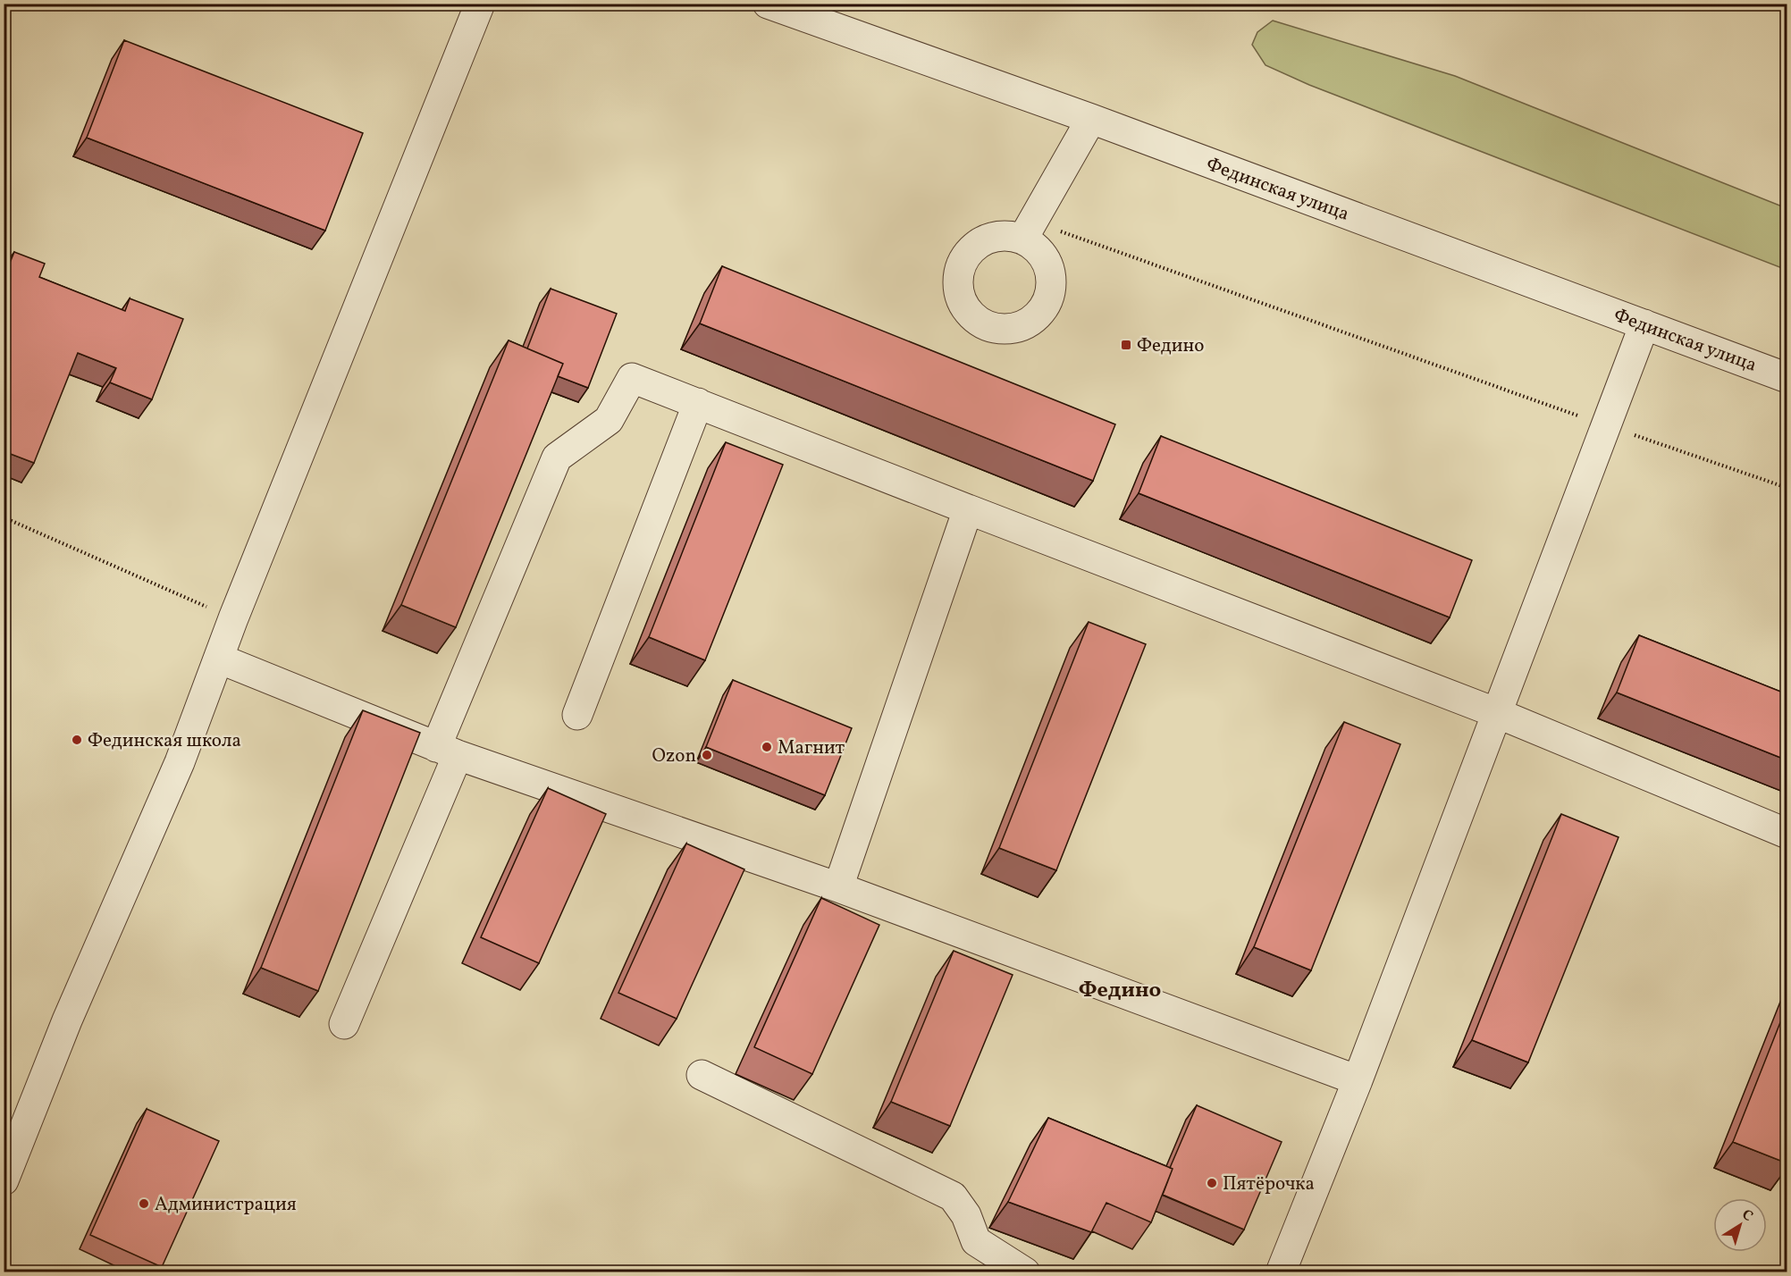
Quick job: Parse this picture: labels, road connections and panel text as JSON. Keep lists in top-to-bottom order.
{
  "streets": {
    "street": ["Фединская улица"]
  },
  "districts": ["Федино"],
  "places": {
    "transit": ["Федино"],
    "other": [
      "Фединская школа",
      "Магнит",
      "Ozon",
      "Пятёрочка",
      "Администрация"
    ]
  },
  "north": "top right"
}
